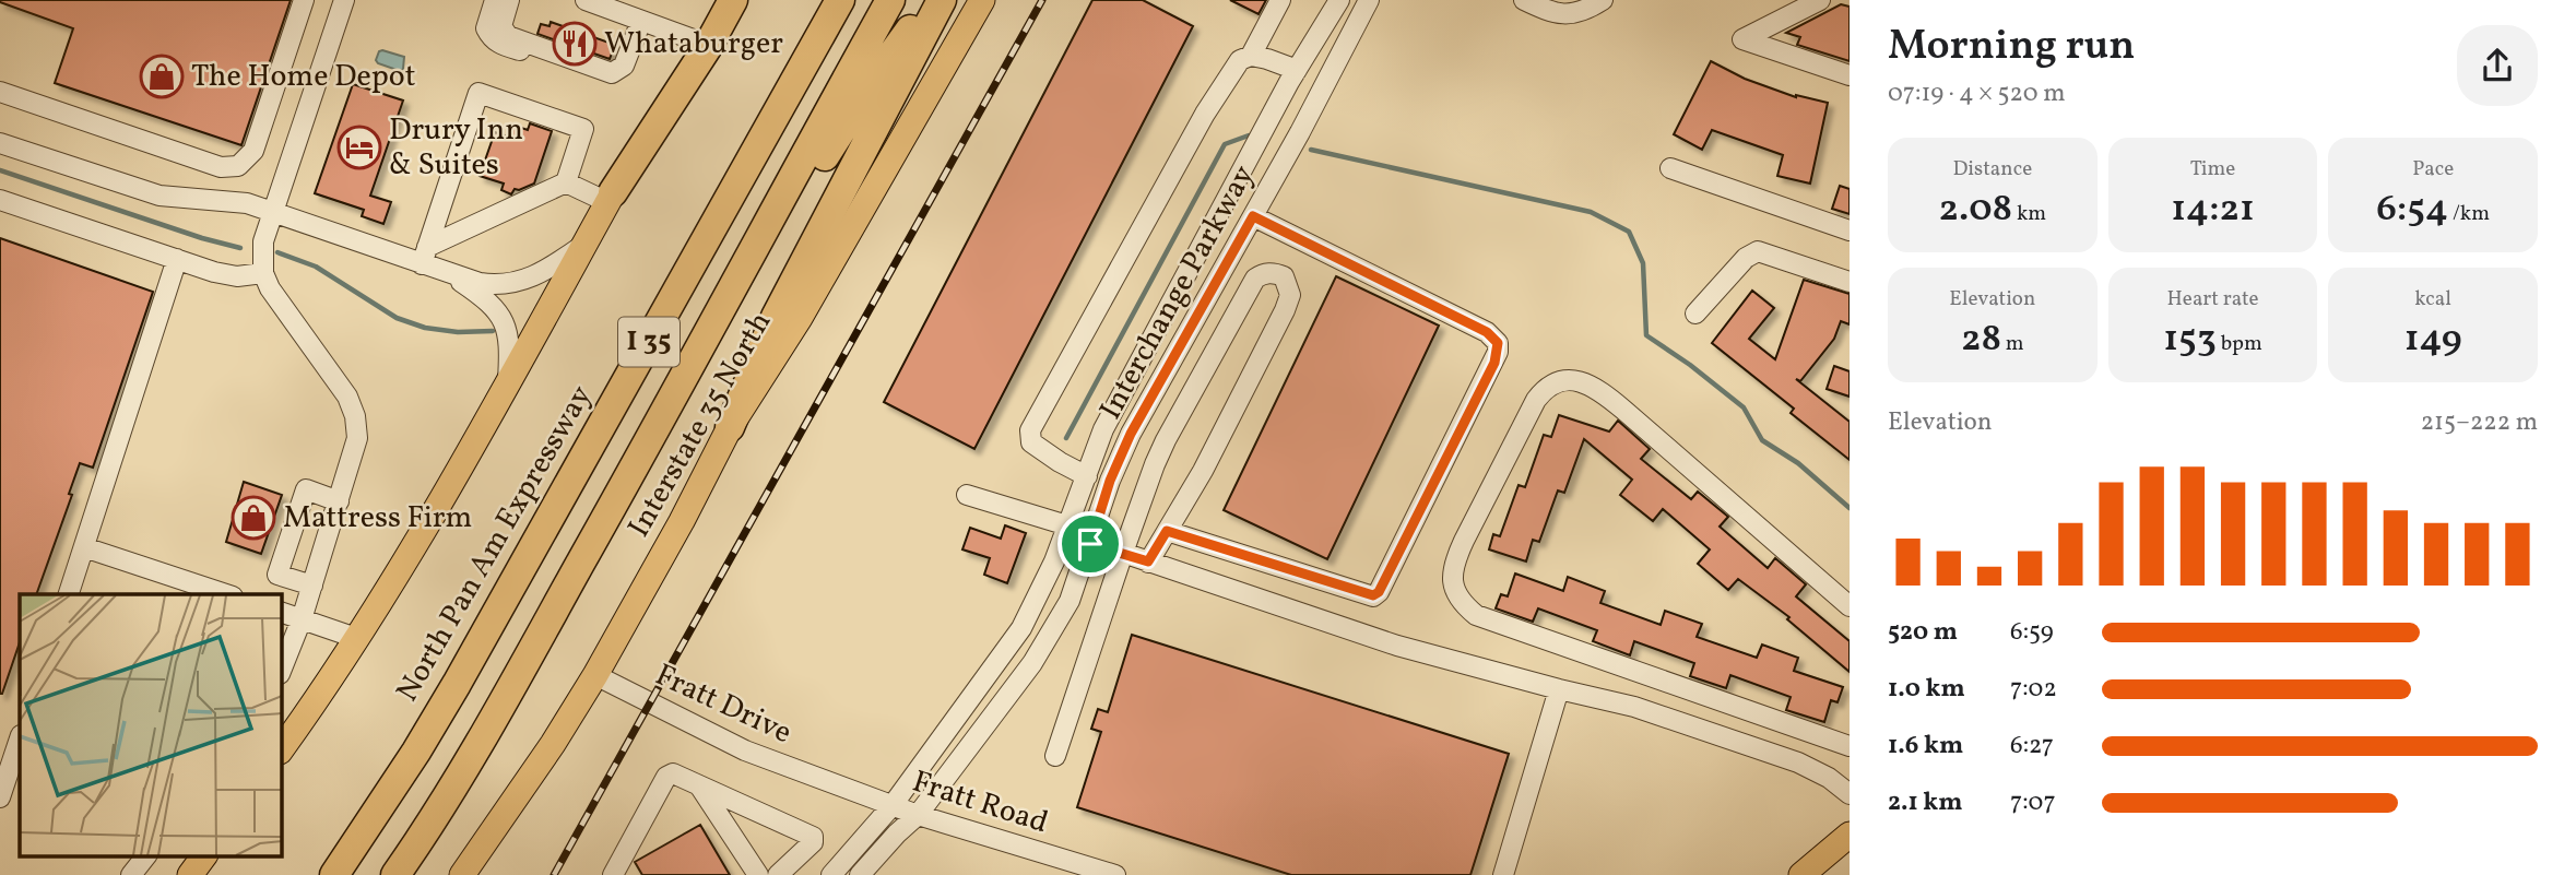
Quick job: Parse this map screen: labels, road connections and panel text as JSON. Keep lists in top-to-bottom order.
{
  "streets": {
    "highway": ["I 35", "North Pan Am Expressway"],
    "main road": ["Interstate 35 North"],
    "street": ["Interchange Parkway", "Fratt Drive", "Fratt Road"]
  },
  "crossings": [
    ["Interchange Parkway", "Fratt Road"],
    ["Interstate 35 North", "Fratt Drive"],
    ["Fratt Drive", "Fratt Road"]
  ],
  "places": {
    "restaurant": ["Whataburger"],
    "shop": ["The Home Depot", "Mattress Firm"],
    "hotel": ["Drury Inn & Suites"]
  },
  "page": {
    "heading": ["Morning run", "07:19 · 4 × 520 m"],
    "stats": [
      ["Distance", "2.08 km"],
      ["Time", "14:21"],
      ["Pace", "6:54 /km"],
      ["Elevation", "28 m"],
      ["Heart rate", "153 bpm"],
      ["kcal", "149"]
    ],
    "chart": ["Elevation", "215–222 m"],
    "list": [
      {
        "name": "520 m",
        "note": "6:59"
      },
      {
        "name": "1.0 km",
        "note": "7:02"
      },
      {
        "name": "1.6 km",
        "note": "6:27"
      },
      {
        "name": "2.1 km",
        "note": "7:07"
      }
    ]
  }
}
